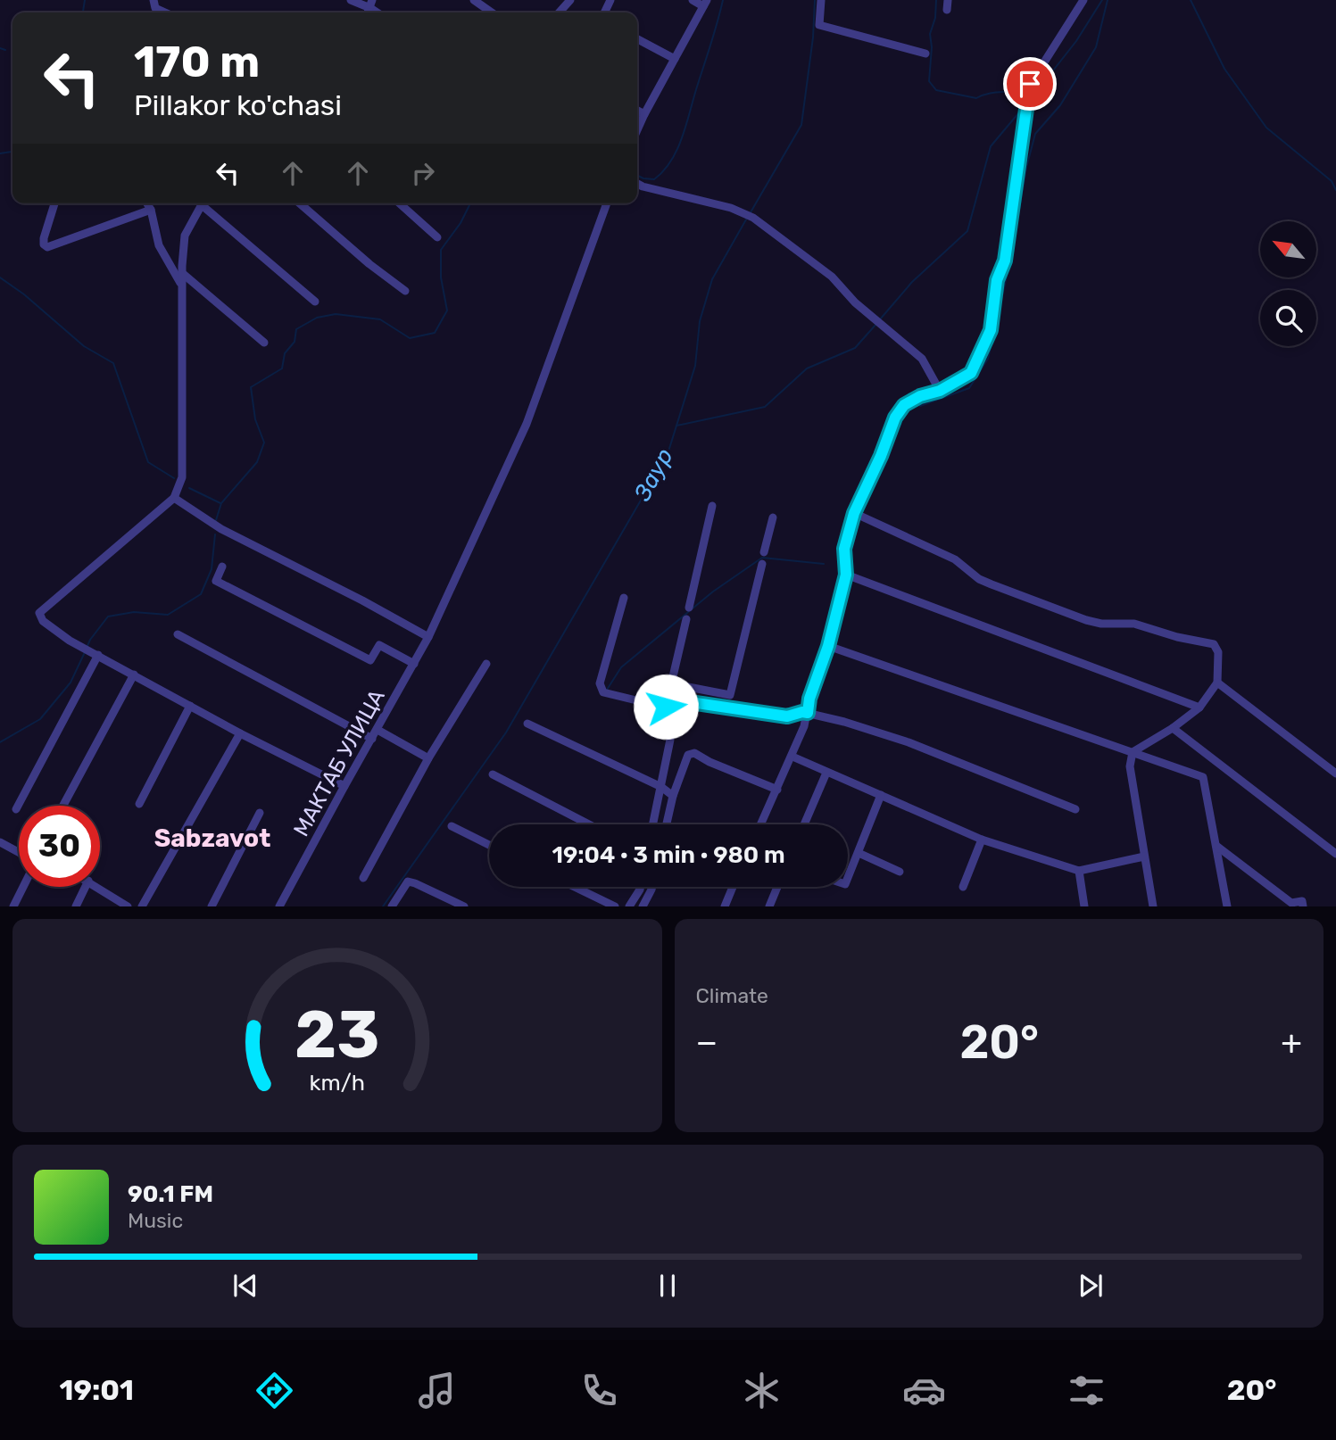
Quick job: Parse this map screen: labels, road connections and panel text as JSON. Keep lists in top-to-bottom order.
{
  "streets": {
    "street": ["МАКТАБ УЛИЦА"]
  },
  "districts": ["Sabzavot"],
  "water": ["Заур"],
  "north": "top left",
  "page": {
    "turn": ["170 m", "Pillakor ko'chasi"],
    "limit": "30",
    "trip": "19:04 · 3 min · 980 m",
    "tile": "Climate",
    "heat": ["−", "20°", "+"],
    "song": ["90.1 FM", "Music"],
    "tabs": ["19:01", "20°"],
    "gauge": ["23", "km/h"]
  }
}
